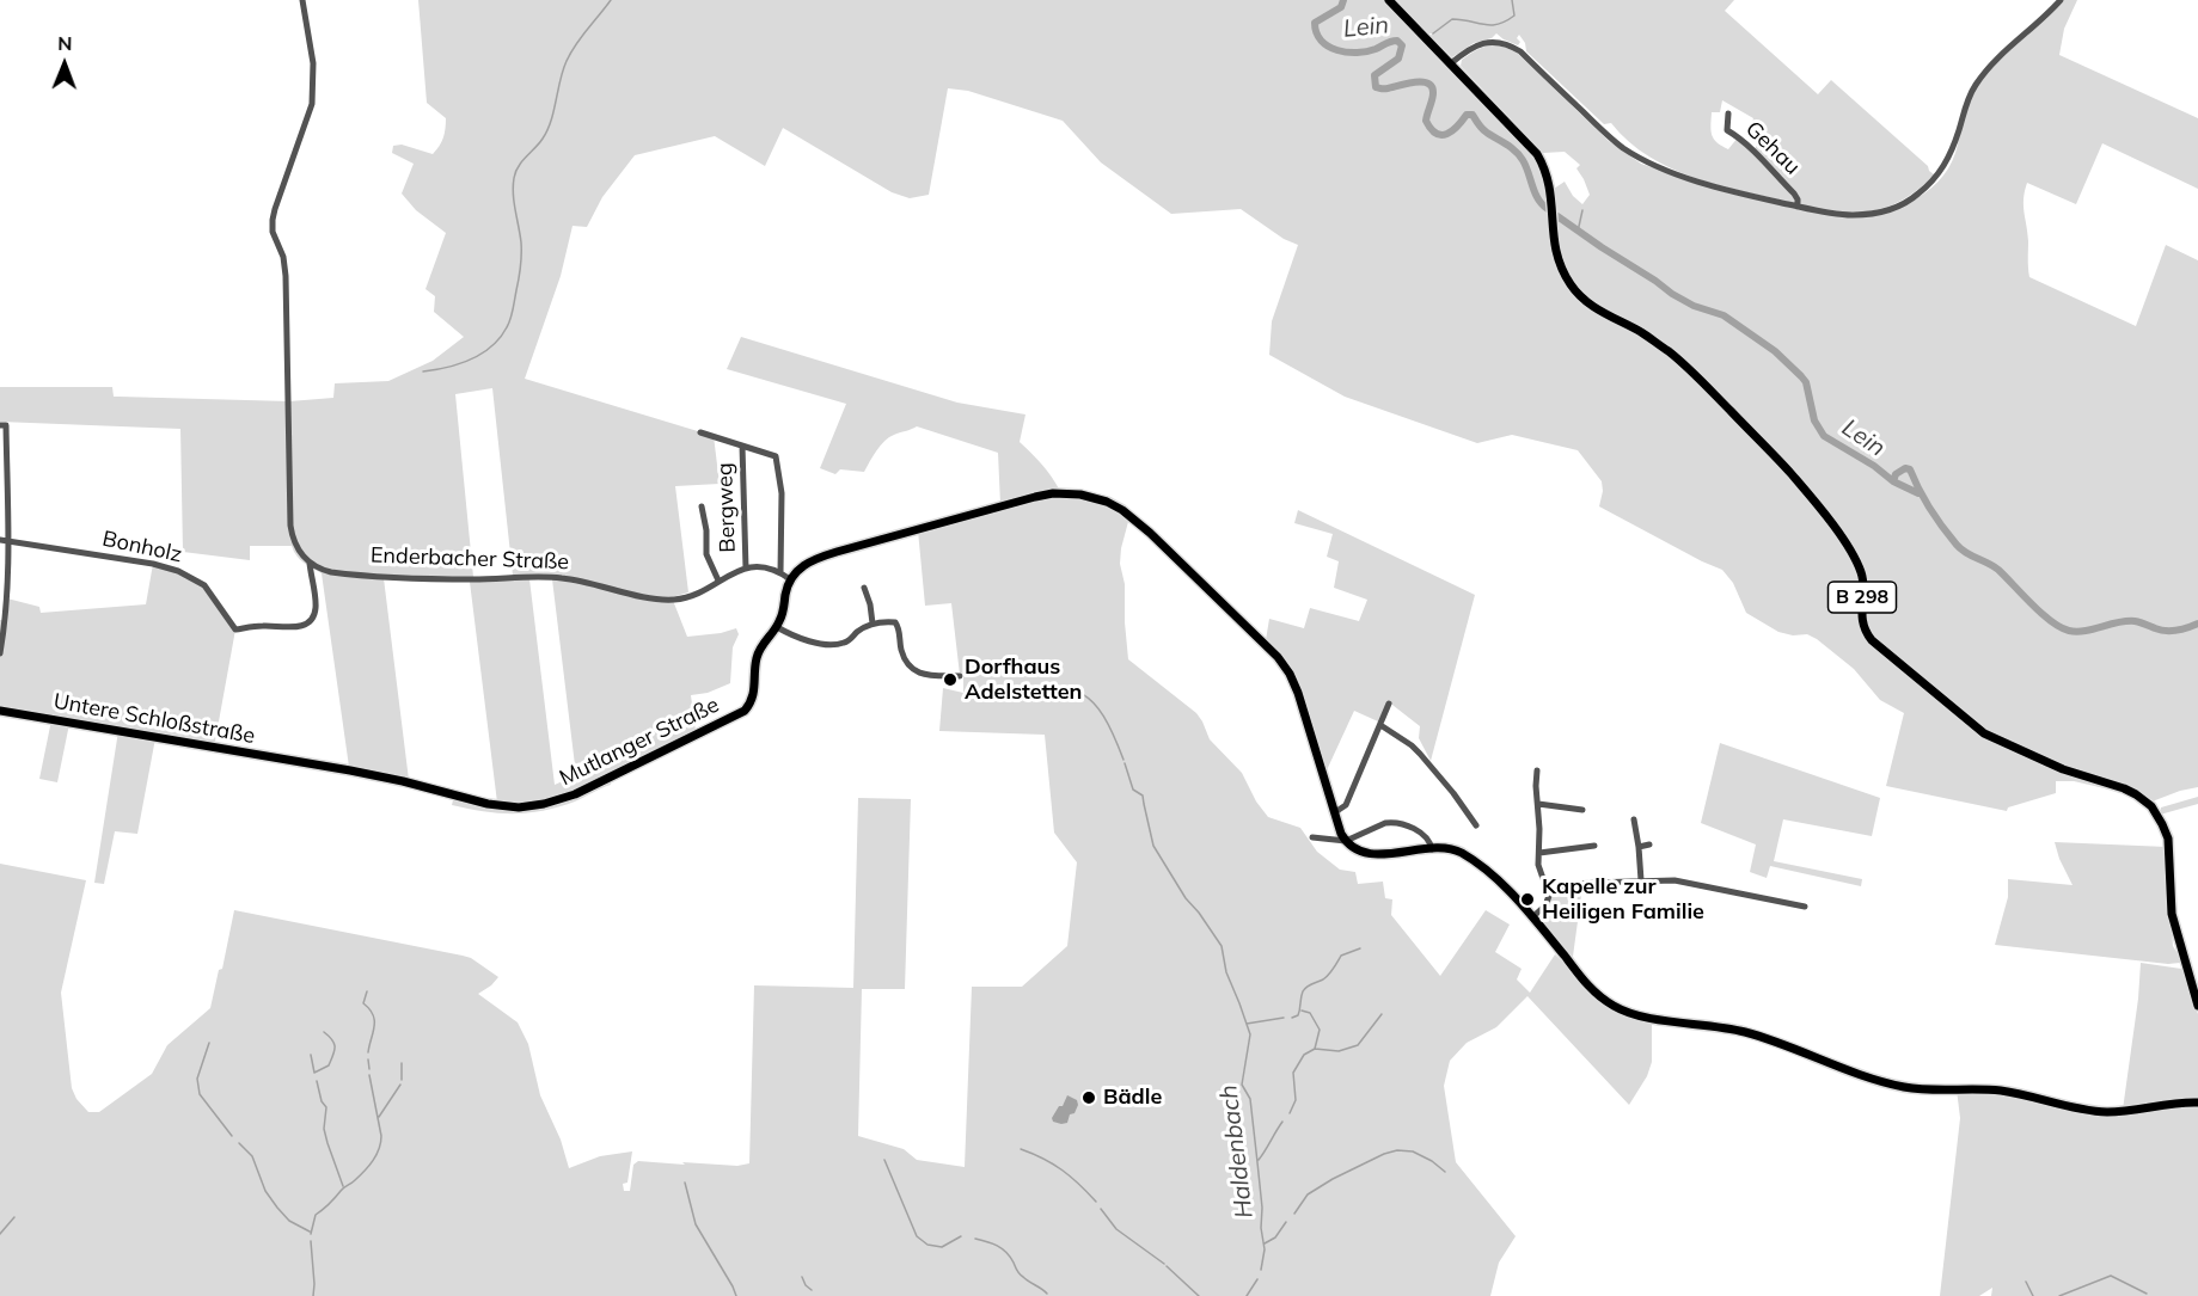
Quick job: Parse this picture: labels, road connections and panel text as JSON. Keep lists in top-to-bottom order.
{
  "streets": {
    "main road": ["B 298", "Untere Schloßstraße", "Mutlanger Straße"],
    "street": [
      "Gehau",
      "Bergweg",
      "Bonholz",
      "Enderbacher Straße"
    ]
  },
  "crossings": [
    ["Bergweg", "Enderbacher Straße"],
    ["Bonholz", "Enderbacher Straße"],
    ["Untere Schloßstraße", "Mutlanger Straße"]
  ],
  "water": ["Lein", "Haldenbach"],
  "places": ["Dorfhaus Adelstetten", "Kapelle zur Heiligen Familie", "Bädle"],
  "north": "top"
}
